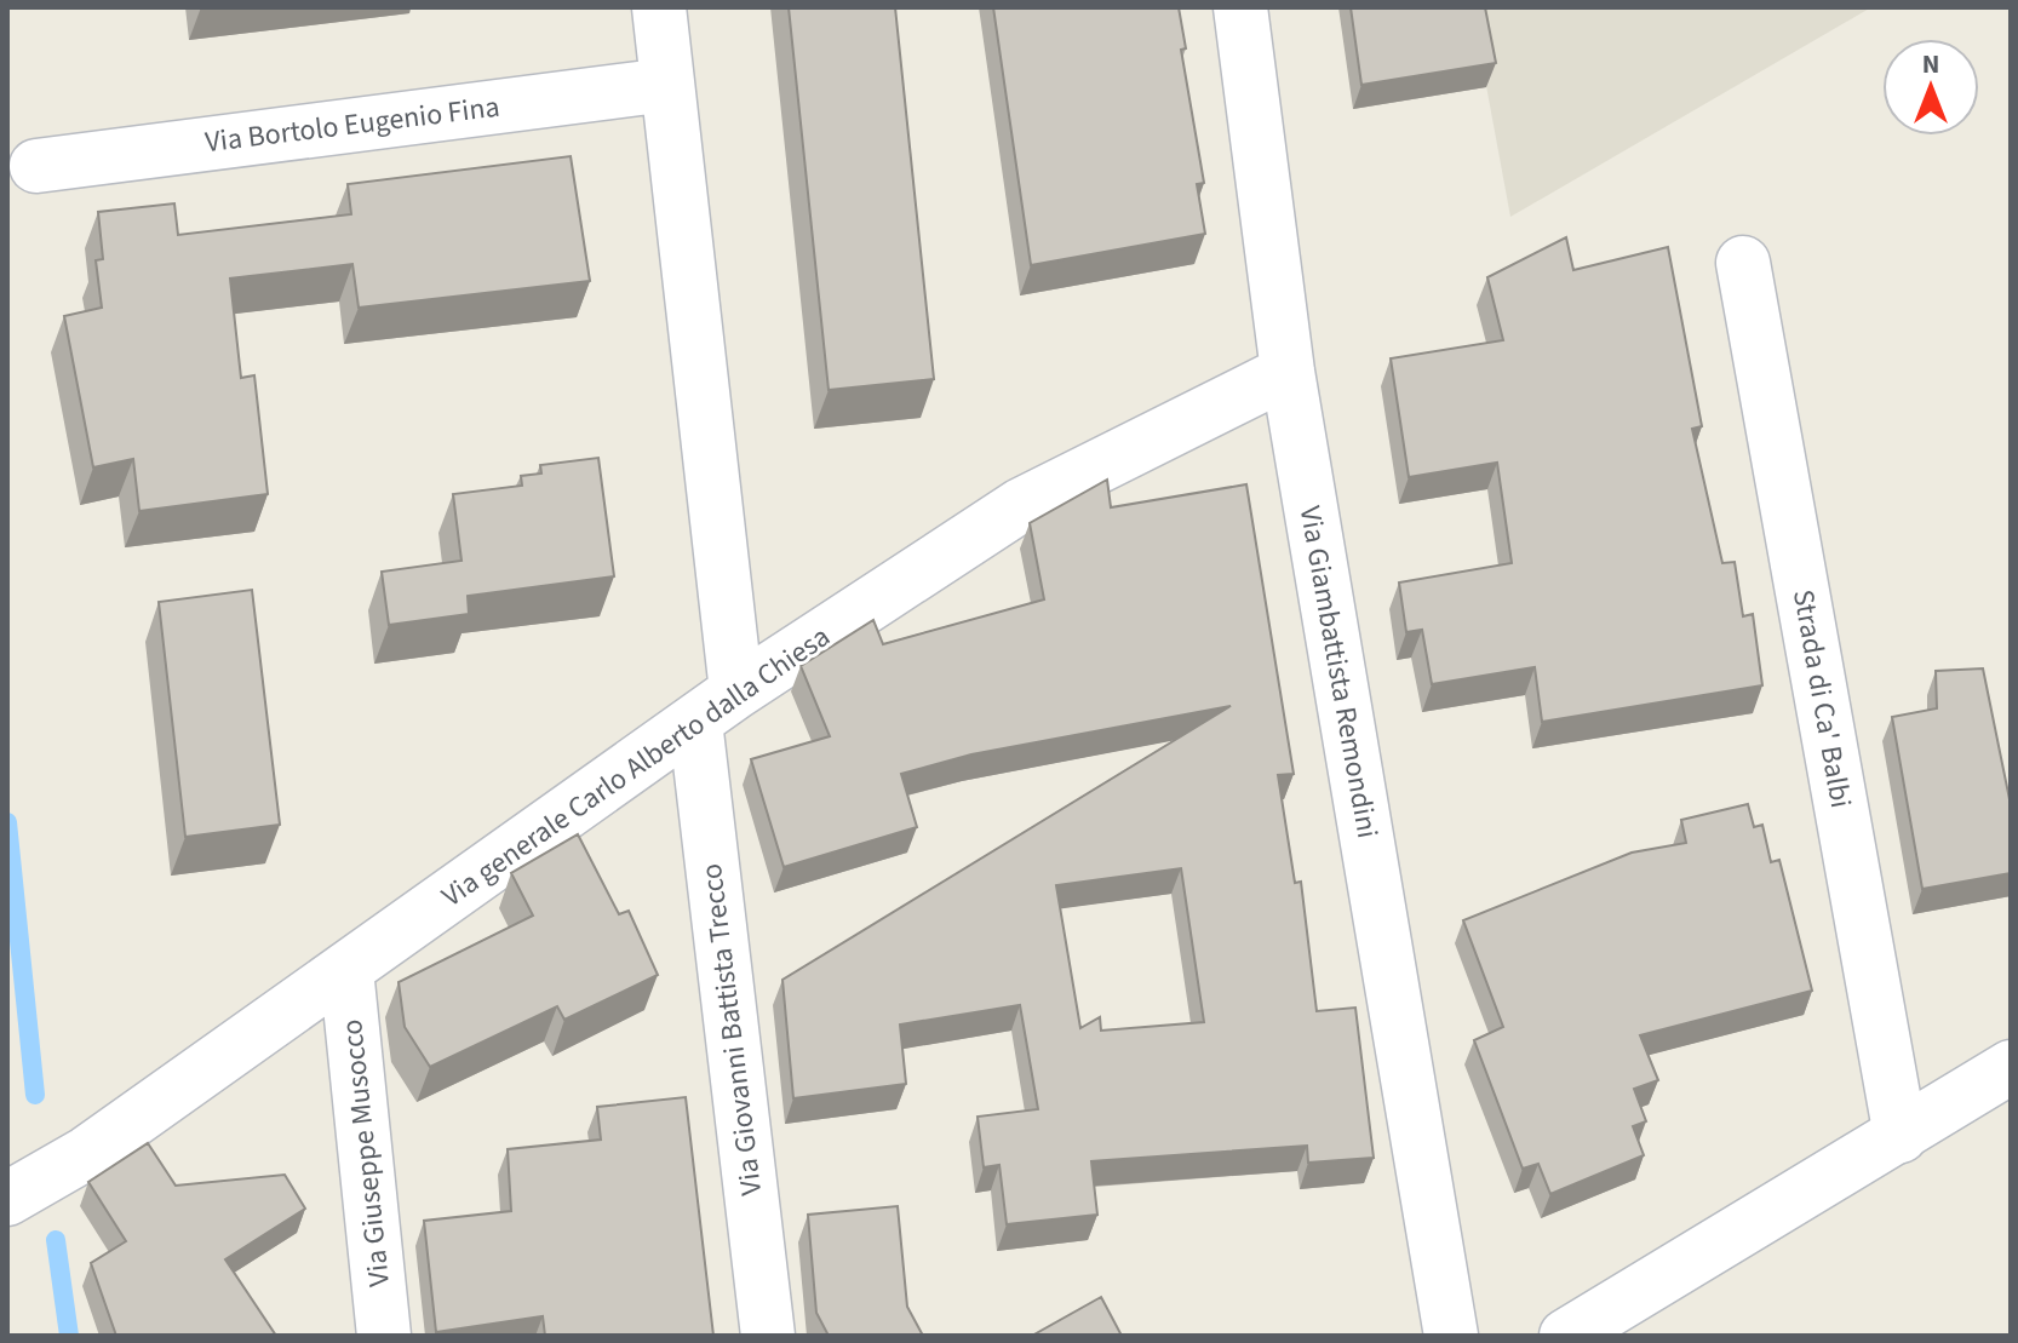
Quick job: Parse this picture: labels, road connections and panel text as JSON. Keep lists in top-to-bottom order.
{
  "streets": {
    "street": [
      "Via Bortolo Eugenio Fina",
      "Via Giambattista Remondini",
      "Strada di Ca' Balbi",
      "Via generale Carlo Alberto dalla Chiesa",
      "Via Giovanni Battista Trecco",
      "Via Giuseppe Musocco"
    ]
  },
  "crossings": [
    ["Via Giambattista Remondini", "Via generale Carlo Alberto dalla Chiesa"],
    ["Via generale Carlo Alberto dalla Chiesa", "Via Giovanni Battista Trecco"],
    ["Via generale Carlo Alberto dalla Chiesa", "Via Giuseppe Musocco"]
  ],
  "north": "top"
}
